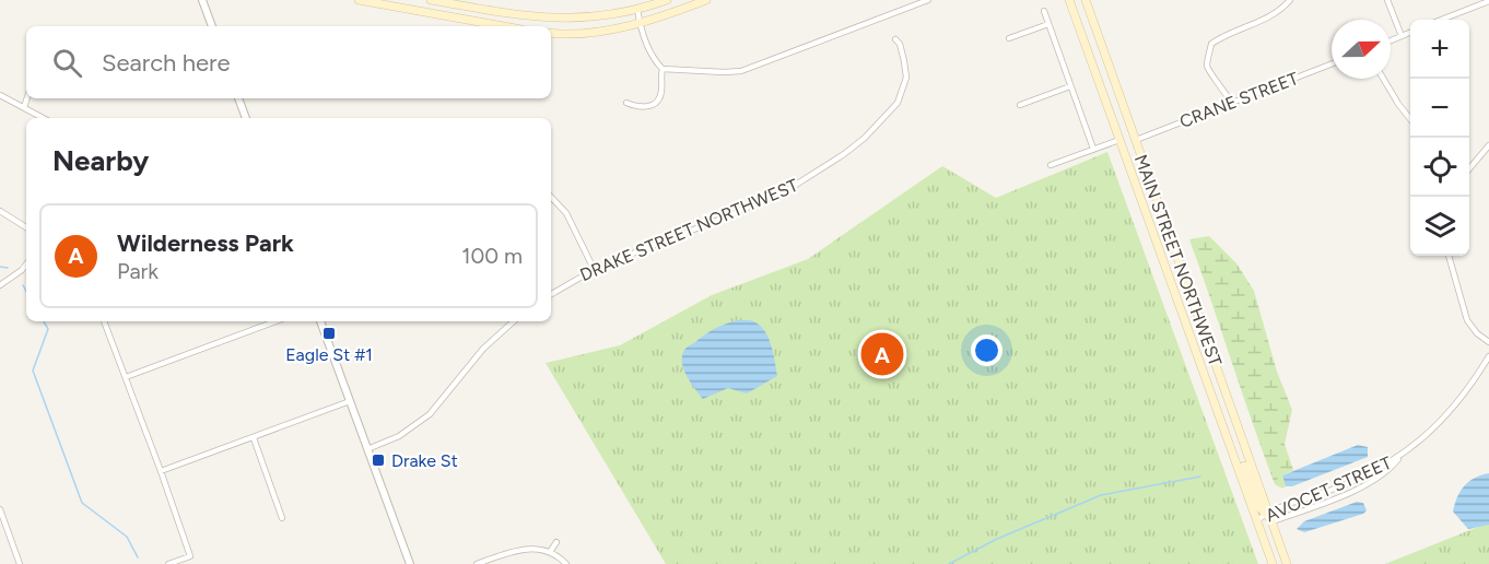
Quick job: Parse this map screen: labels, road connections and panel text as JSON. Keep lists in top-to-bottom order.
{
  "streets": {
    "main road": ["MAIN STREET NORTHWEST"],
    "street": ["CRANE STREET", "DRAKE STREET NORTHWEST", "AVOCET STREET"]
  },
  "crossings": [
    ["CRANE STREET", "MAIN STREET NORTHWEST"],
    ["MAIN STREET NORTHWEST", "AVOCET STREET"]
  ],
  "places": {
    "transit": ["Eagle St #1", "Drake St"]
  },
  "north": "right",
  "page": {
    "map_buttons": ["+", "−"],
    "search": "Search here",
    "heading": "Nearby",
    "list": [
      {
        "mark": "A",
        "name": "Wilderness Park",
        "note": "Park",
        "value": "100 m"
      }
    ],
    "pins": "A"
  }
}
